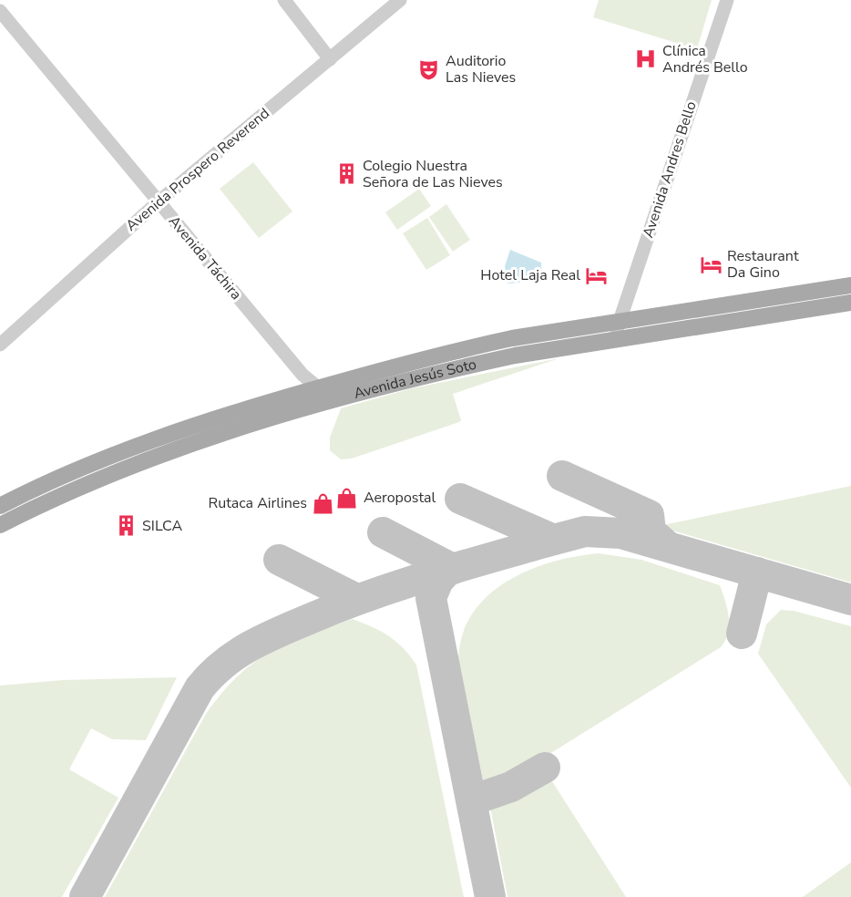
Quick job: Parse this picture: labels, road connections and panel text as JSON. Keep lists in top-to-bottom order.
{
  "streets": {
    "main road": ["Avenida Jesús Soto"],
    "street": ["Avenida Prospero Reverend", "Avenida Andres Bello", "Avenida Táchira"]
  },
  "crossings": [
    ["Avenida Prospero Reverend", "Avenida Táchira"],
    ["Avenida Andres Bello", "Avenida Jesús Soto"],
    ["Avenida Táchira", "Avenida Jesús Soto"]
  ],
  "places": {
    "hospital": ["Clínica Andrés Bello"],
    "theatre": ["Auditorio Las Nieves"],
    "building": ["Colegio Nuestra Señora de Las Nieves", "SILCA"],
    "hotel": ["Restaurant Da Gino", "Hotel Laja Real"],
    "shop": ["Aeropostal", "Rutaca Airlines"]
  }
}
